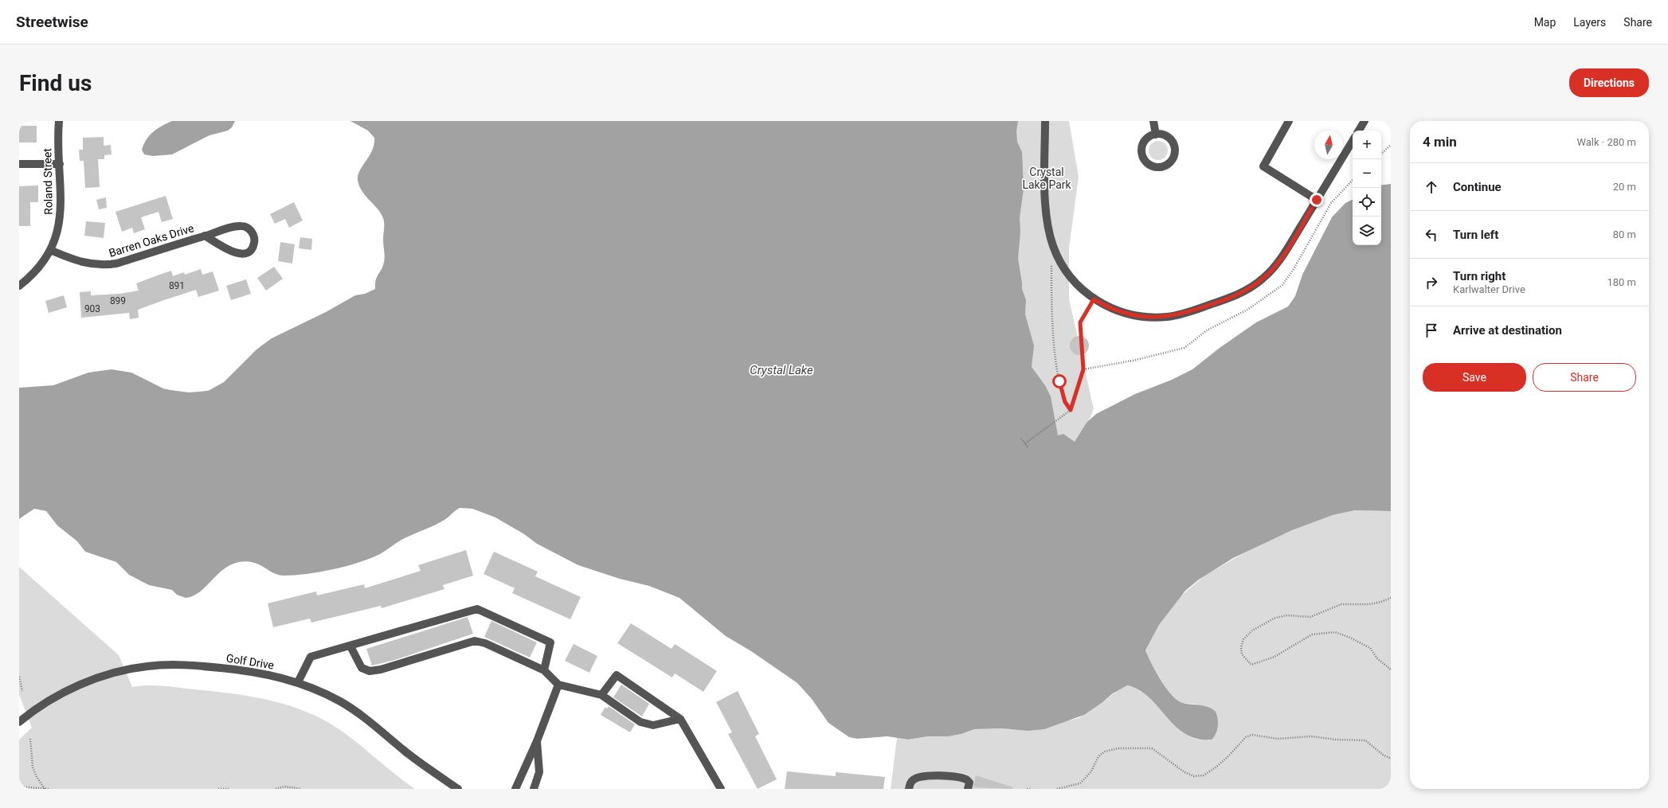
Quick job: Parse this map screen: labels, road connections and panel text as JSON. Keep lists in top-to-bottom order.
{
  "streets": {
    "street": ["Roland Street", "Barren Oaks Drive", "Golf Drive"]
  },
  "crossings": [
    ["Roland Street", "Barren Oaks Drive"]
  ],
  "water": ["Crystal Lake"],
  "parks": ["Crystal Lake Park"],
  "house_numbers": ["891", "899", "903"],
  "north": "top",
  "page": {
    "header": "Streetwise",
    "nav": ["Map", "Layers", "Share"],
    "buttons": [
      "Directions",
      ["Save", "Share"]
    ],
    "title": "Find us",
    "heading": ["4 min", "Walk · 280 m"],
    "map_buttons": ["+", "−"],
    "list": [
      ["Continue", "20 m"],
      ["Turn left", "80 m"],
      ["Turn right", "Karlwalter Drive", "180 m"],
      "Arrive at destination"
    ]
  }
}
